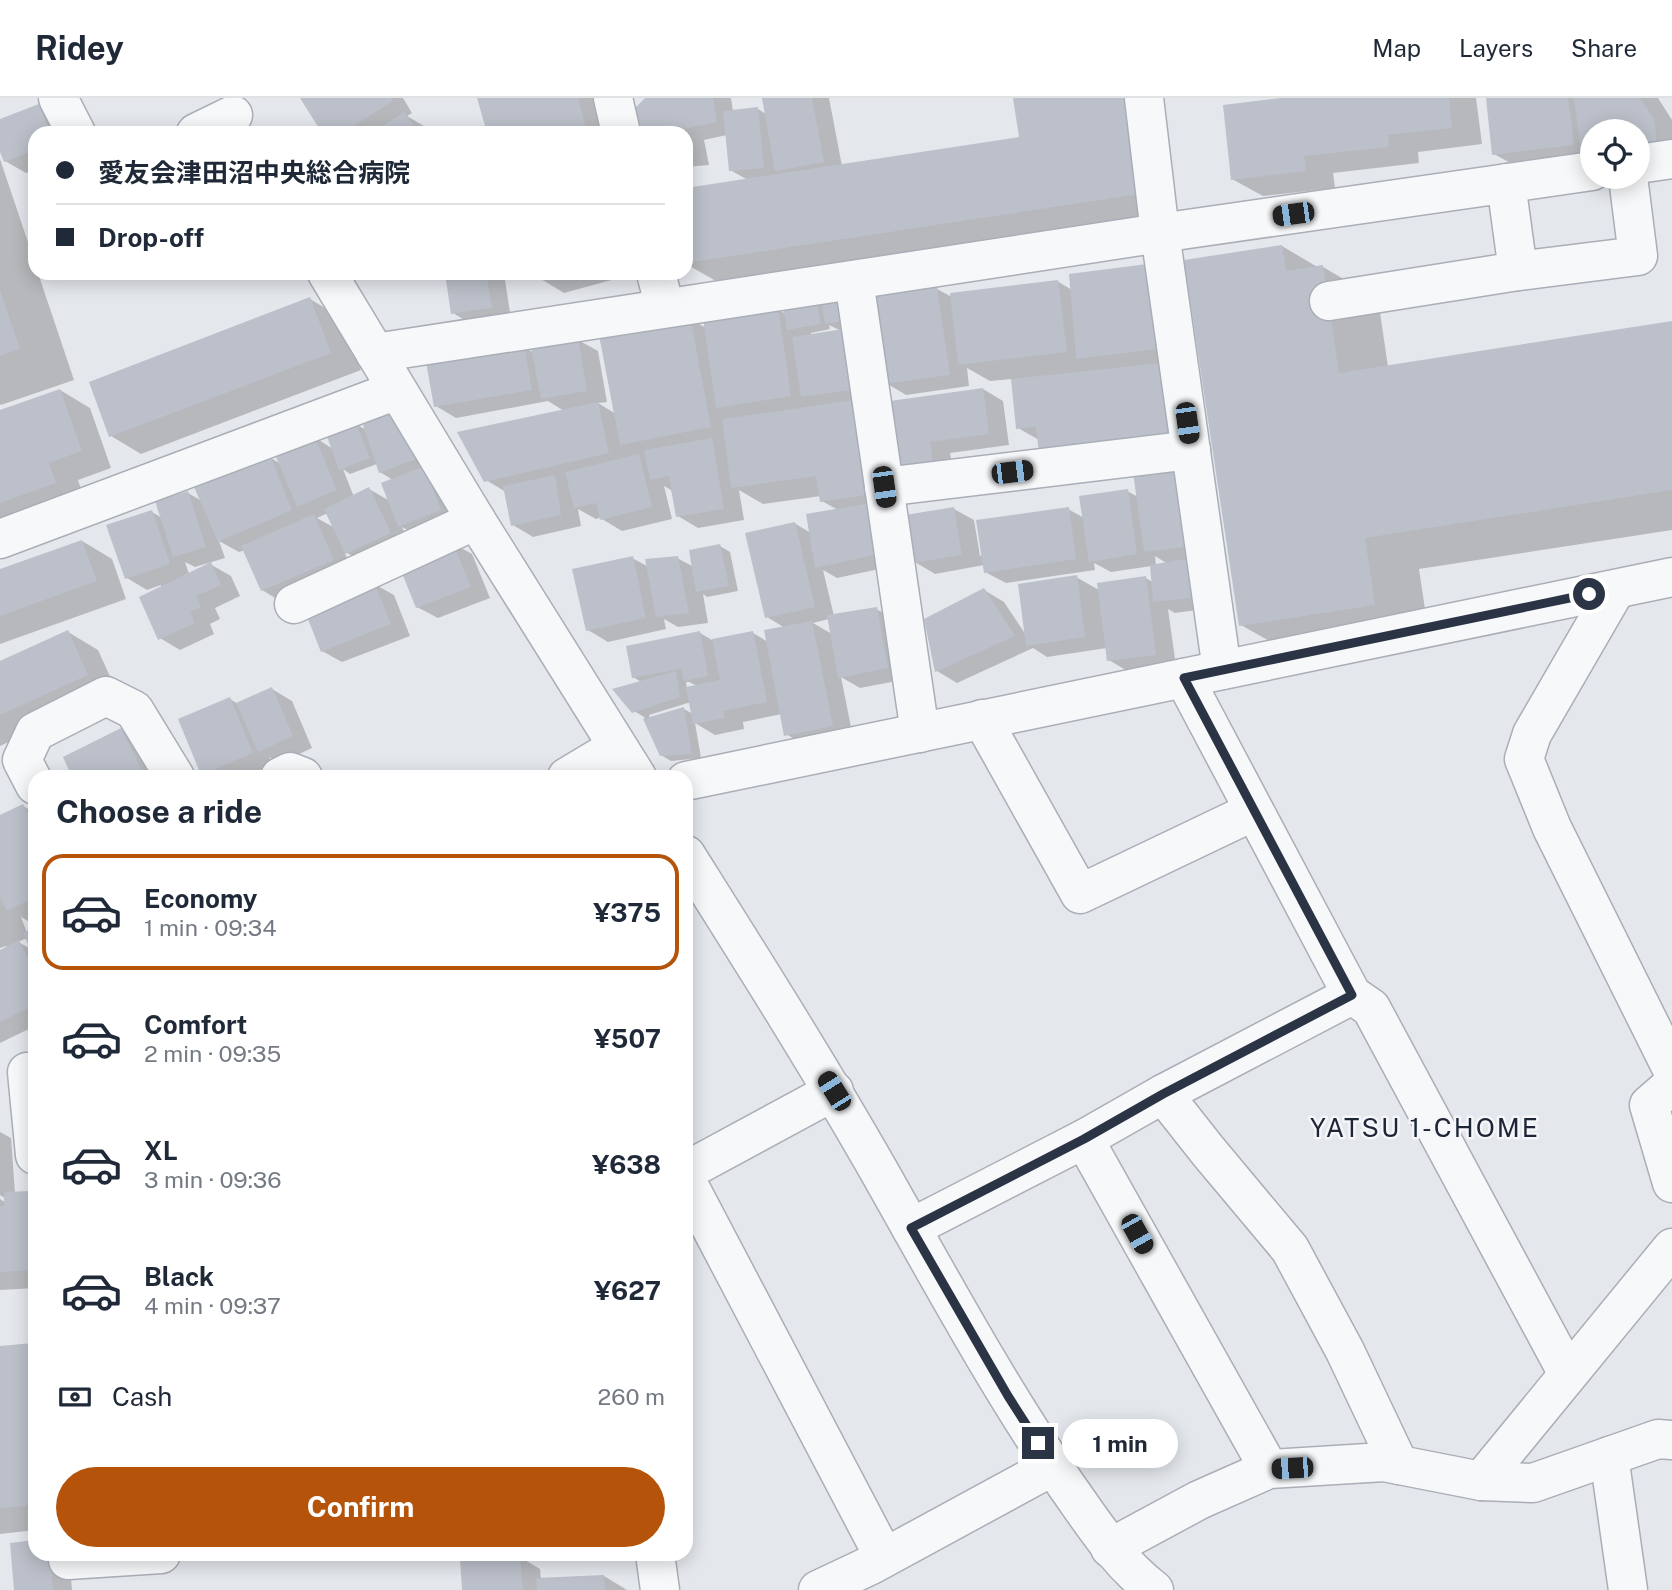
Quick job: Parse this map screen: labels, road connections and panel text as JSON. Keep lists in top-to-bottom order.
{
  "districts": ["YATSU 1-CHOME"],
  "page": {
    "header": "Ridey",
    "nav": ["Map", "Layers", "Share"],
    "banner": ["愛友会津田沼中央総合病院", "Drop-off"],
    "heading": "Choose a ride",
    "list": [
      {
        "name": "Economy",
        "note": "1 min · 09:34",
        "value": "¥375"
      },
      {
        "name": "Comfort",
        "note": "2 min · 09:35",
        "value": "¥507"
      },
      {
        "name": "XL",
        "note": "3 min · 09:36",
        "value": "¥638"
      },
      {
        "name": "Black",
        "note": "4 min · 09:37",
        "value": "¥627"
      }
    ],
    "pay": ["Cash", "260 m"],
    "bubble": "1 min",
    "buttons": "Confirm"
  }
}
